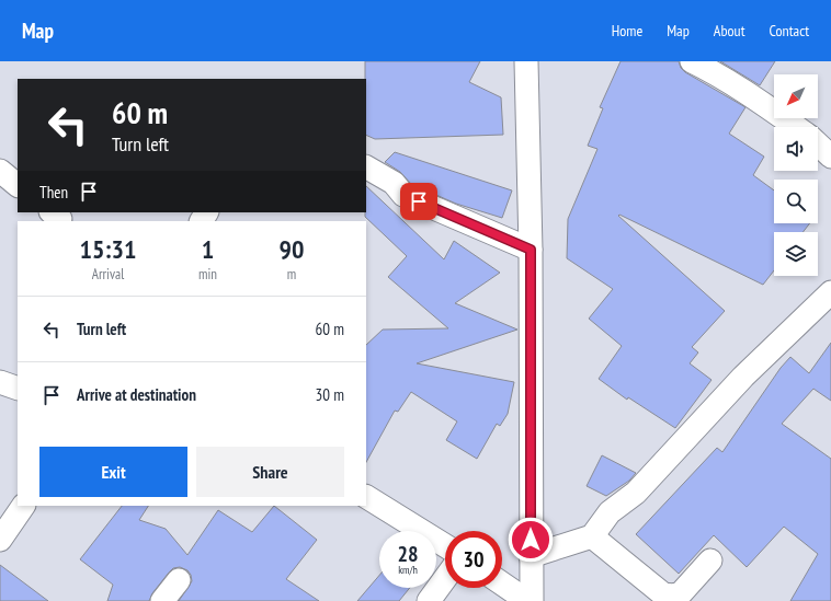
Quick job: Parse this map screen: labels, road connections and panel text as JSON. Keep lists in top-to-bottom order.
{
  "north": "bottom left",
  "page": {
    "header": "Map",
    "nav": [
      "Home",
      "Map",
      "About",
      "Contact"
    ],
    "turn": ["60 m", "Turn left"],
    "then": "Then",
    "eta": [
      "15:31",
      "Arrival",
      "1",
      "min",
      "90",
      "m"
    ],
    "list": [
      {
        "name": "Turn left",
        "value": "60 m"
      },
      {
        "name": "Arrive at destination",
        "value": "30 m"
      }
    ],
    "buttons": ["Exit", "Share"],
    "speed": "28 km/h",
    "limit": "30"
  }
}
